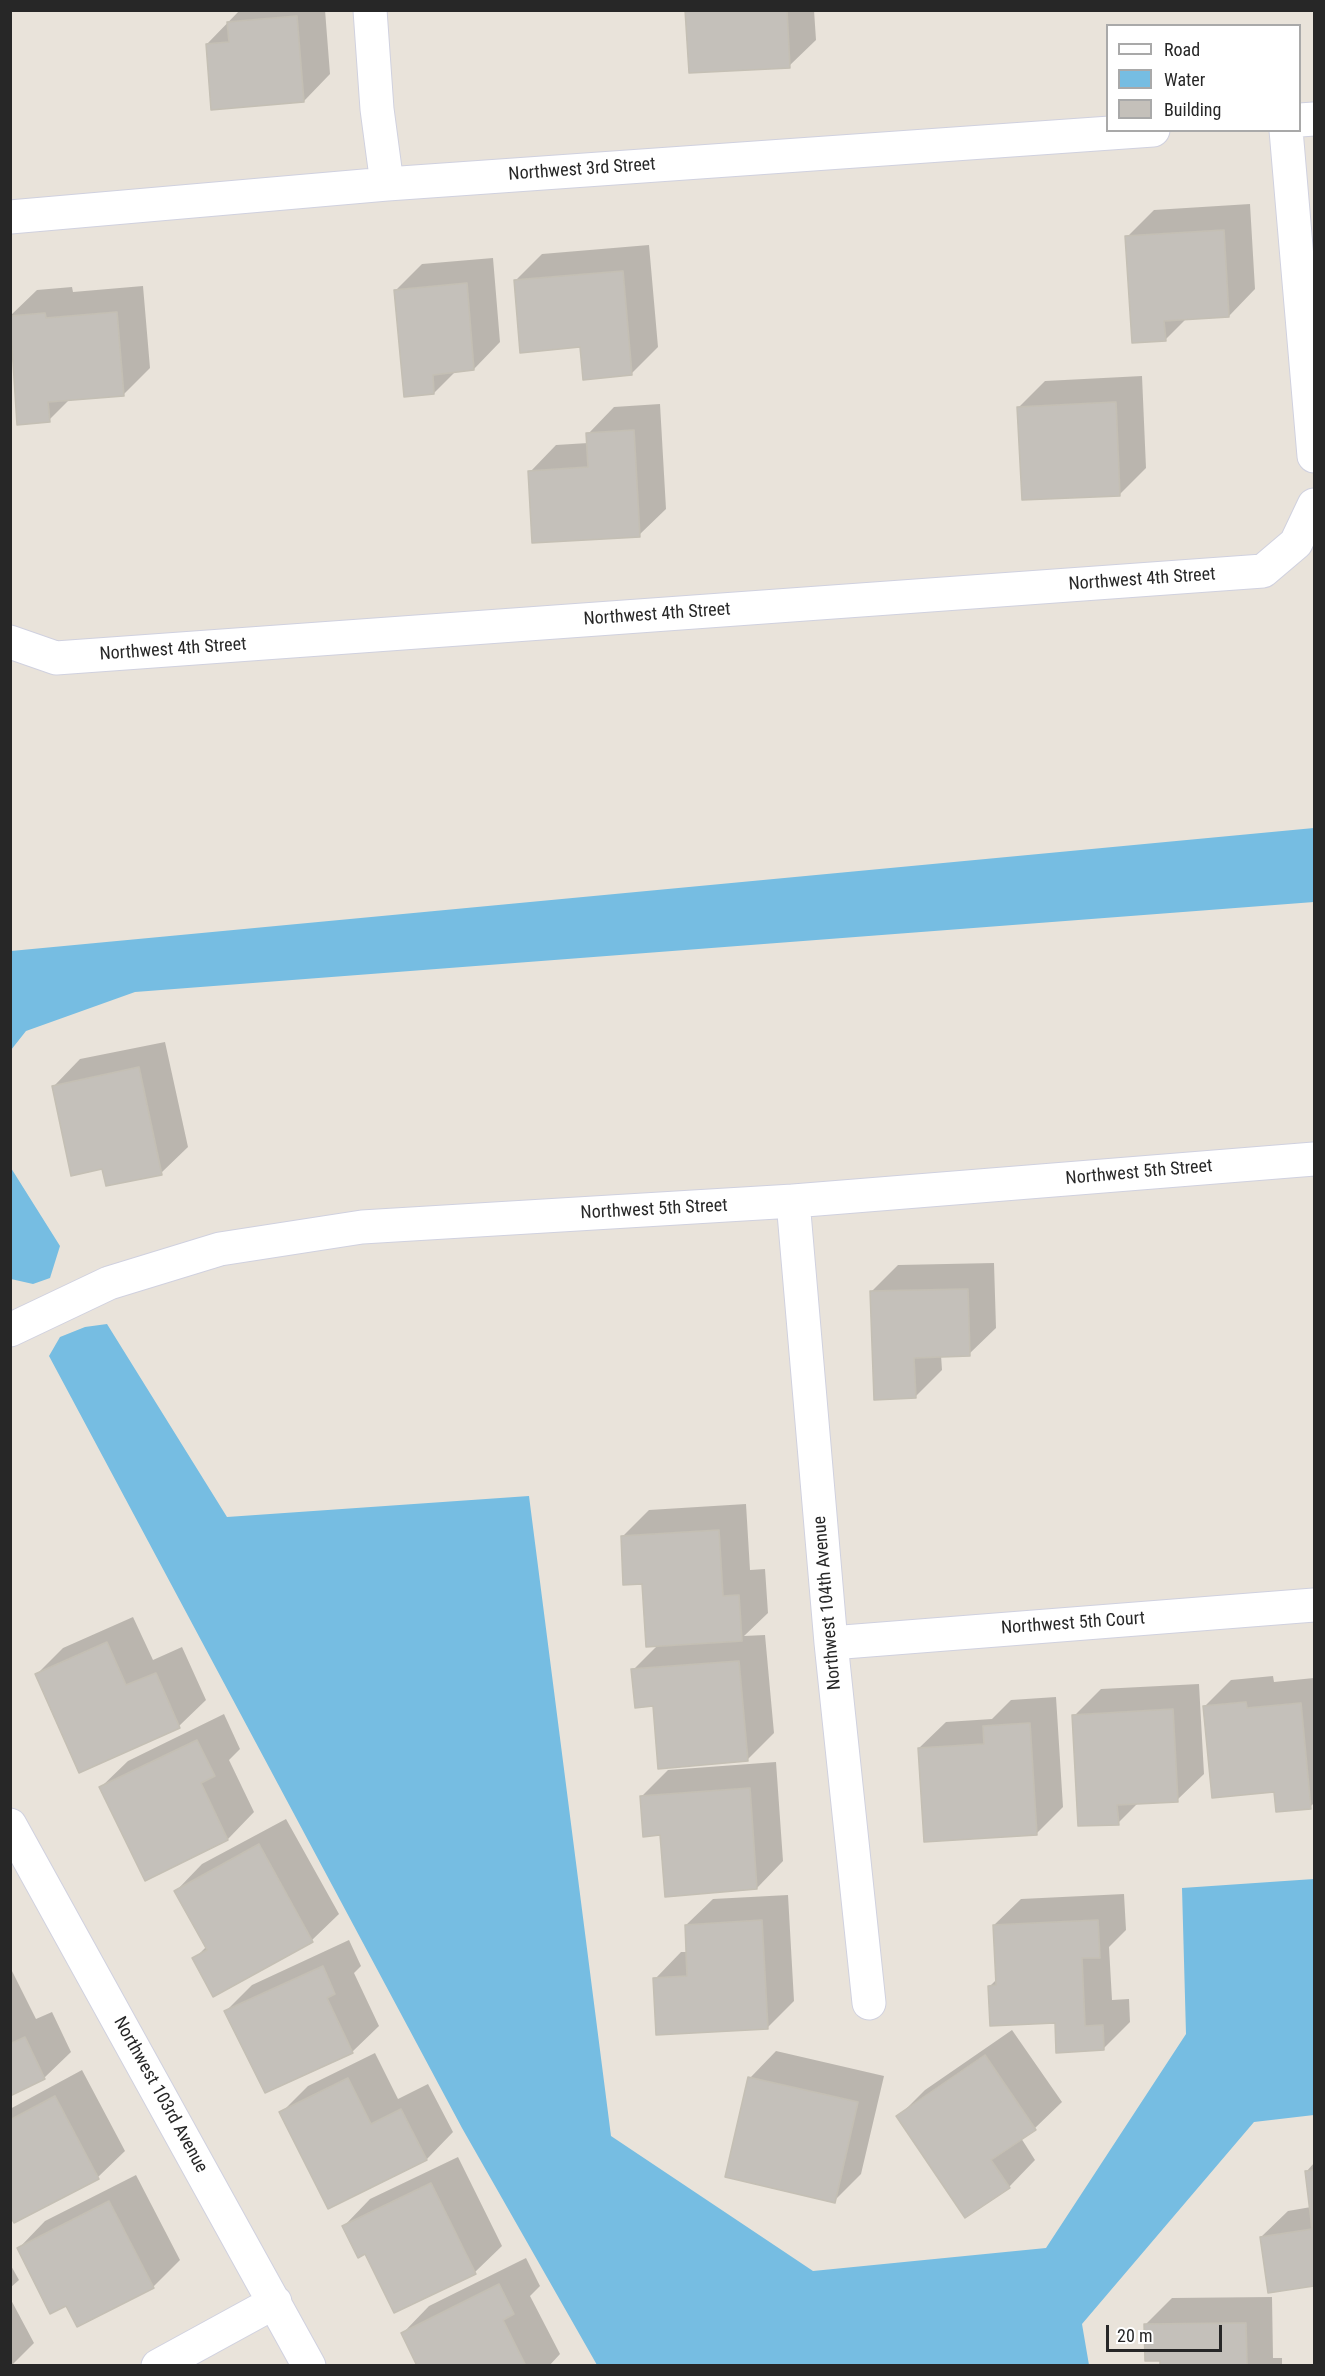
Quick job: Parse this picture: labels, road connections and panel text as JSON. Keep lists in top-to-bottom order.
{
  "streets": {
    "street": [
      "Northwest 3rd Street",
      "Northwest 4th Street",
      "Northwest 5th Street",
      "Northwest 104th Avenue",
      "Northwest 5th Court",
      "Northwest 103rd Avenue"
    ]
  },
  "crossings": [
    ["Northwest 5th Street", "Northwest 104th Avenue"],
    ["Northwest 104th Avenue", "Northwest 5th Court"]
  ],
  "legend": ["Road", "Water", "Building"],
  "scale_bar": "20 m"
}
